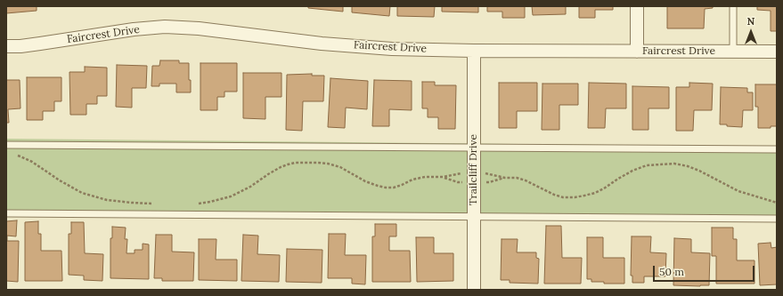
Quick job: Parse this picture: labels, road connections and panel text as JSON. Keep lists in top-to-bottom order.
{
  "streets": {
    "street": ["Faircrest Drive", "Trailcliff Drive"]
  },
  "crossings": [
    ["Faircrest Drive", "Trailcliff Drive"]
  ],
  "scale_bar": "50 m",
  "north": "top"
}
